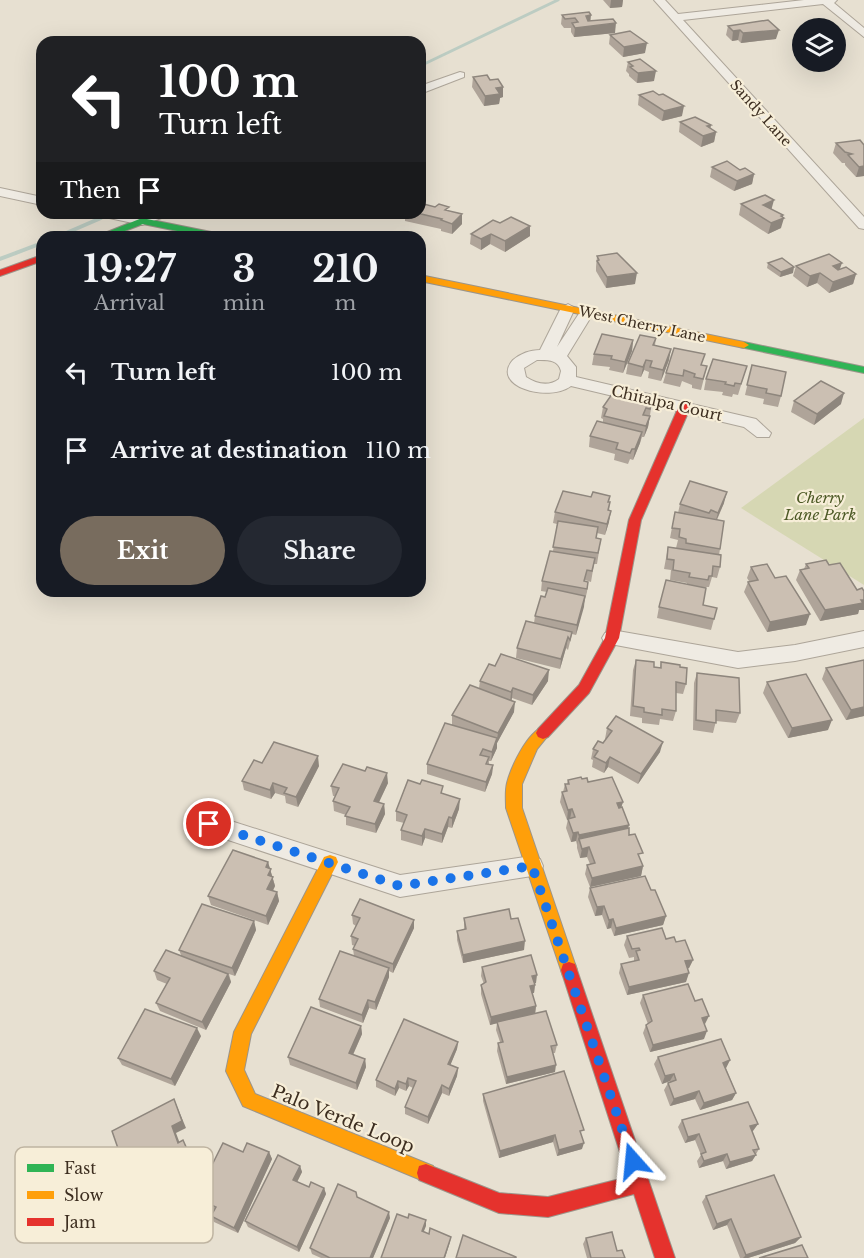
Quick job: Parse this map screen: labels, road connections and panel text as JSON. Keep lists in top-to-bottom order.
{
  "streets": {
    "street": [
      "Sandy Lane",
      "West Cherry Lane",
      "Chitalpa Court",
      "Palo Verde Loop"
    ]
  },
  "parks": ["Cherry Lane Park"],
  "legend": ["Fast", "Slow", "Jam"],
  "page": {
    "turn": ["100 m", "Turn left"],
    "then": "Then",
    "eta": [
      "19:27",
      "Arrival",
      "3",
      "min",
      "210",
      "m"
    ],
    "list": [
      {
        "name": "Turn left",
        "value": "100 m"
      },
      {
        "name": "Arrive at destination",
        "value": "110 m"
      }
    ],
    "buttons": ["Exit", "Share"]
  }
}
